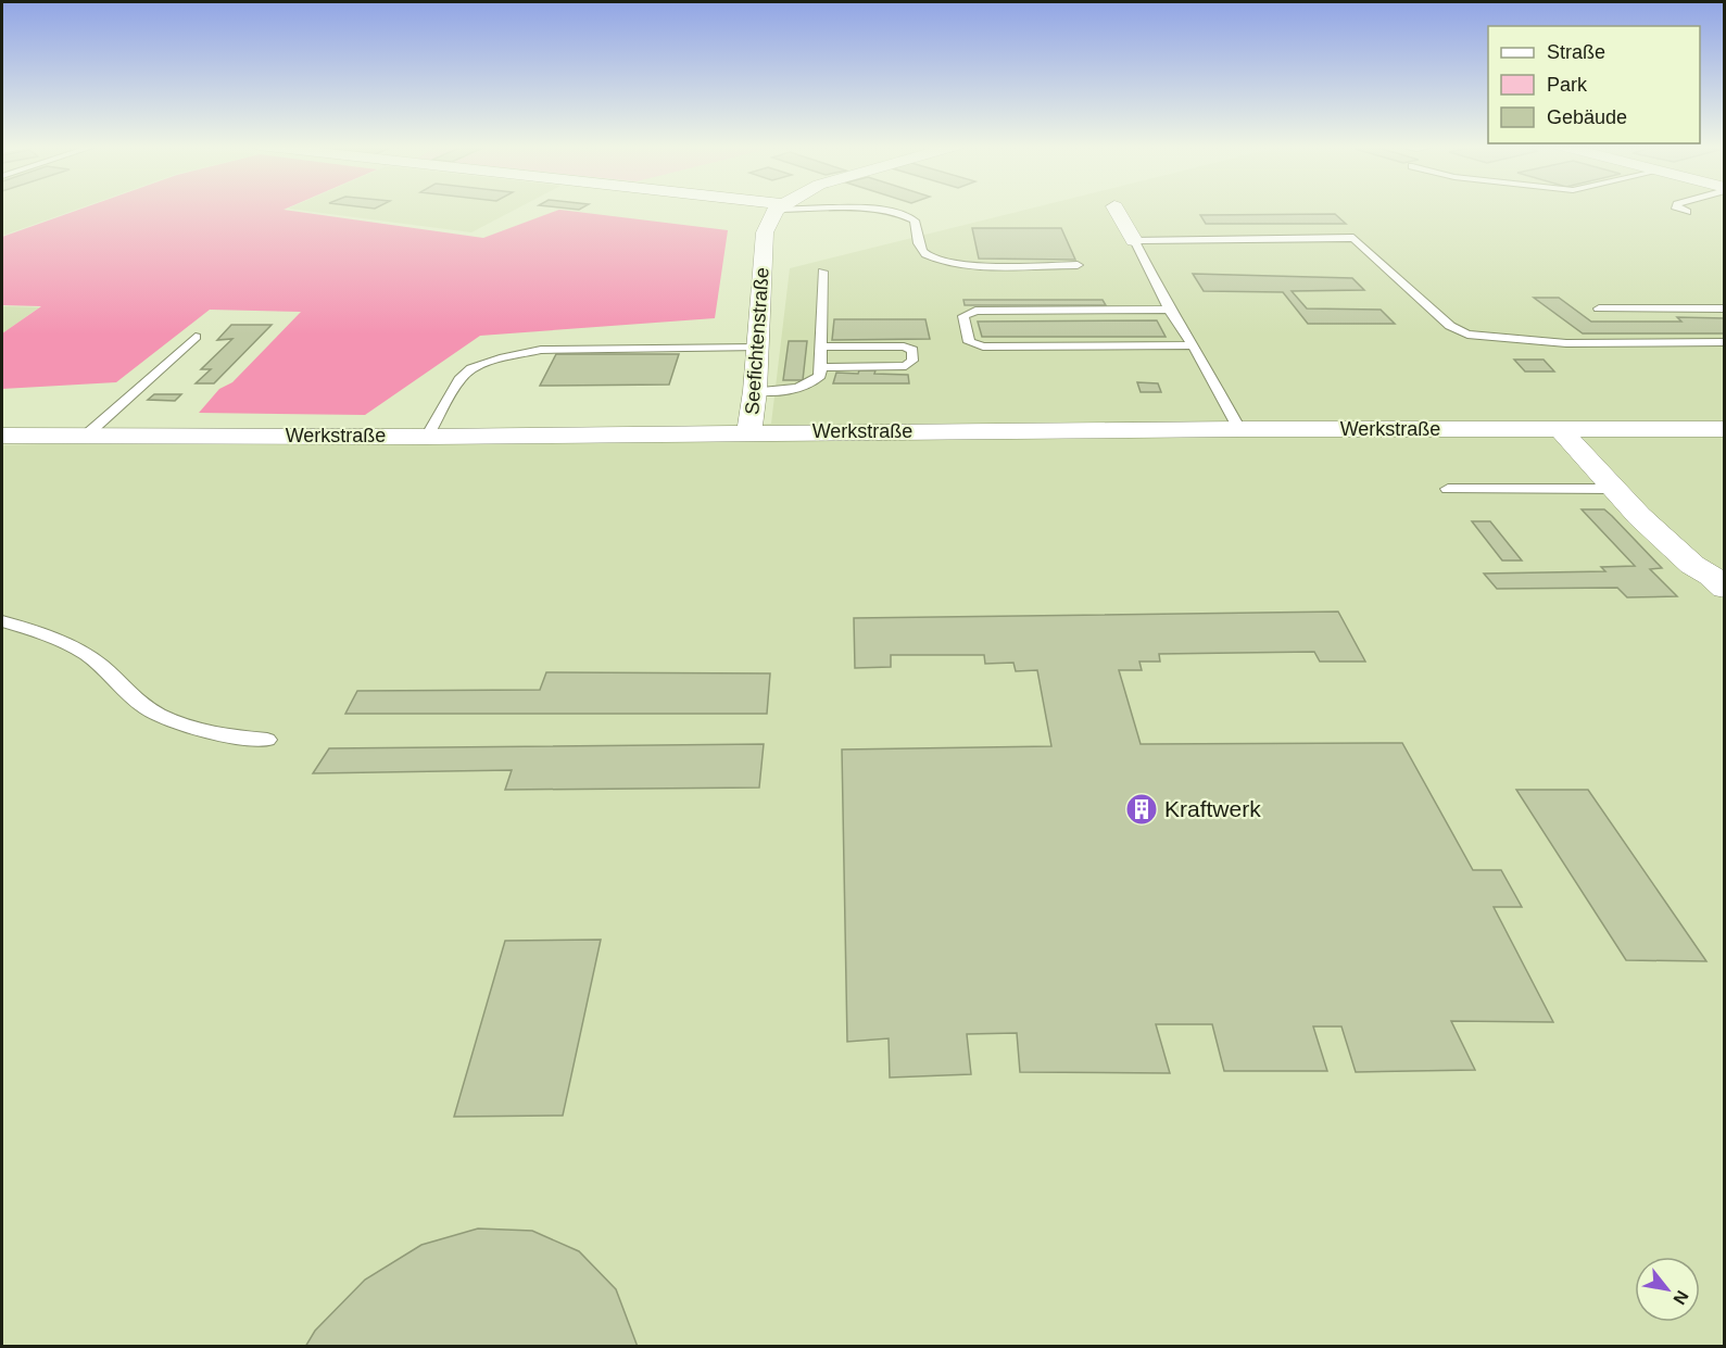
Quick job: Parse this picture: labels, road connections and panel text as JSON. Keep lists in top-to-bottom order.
{
  "streets": {
    "street": ["Seefichtenstraße", "Werkstraße"]
  },
  "crossings": [
    ["Seefichtenstraße", "Werkstraße"]
  ],
  "places": {
    "building": ["Kraftwerk"]
  },
  "legend": ["Straße", "Park", "Gebäude"],
  "north": "bottom right"
}
